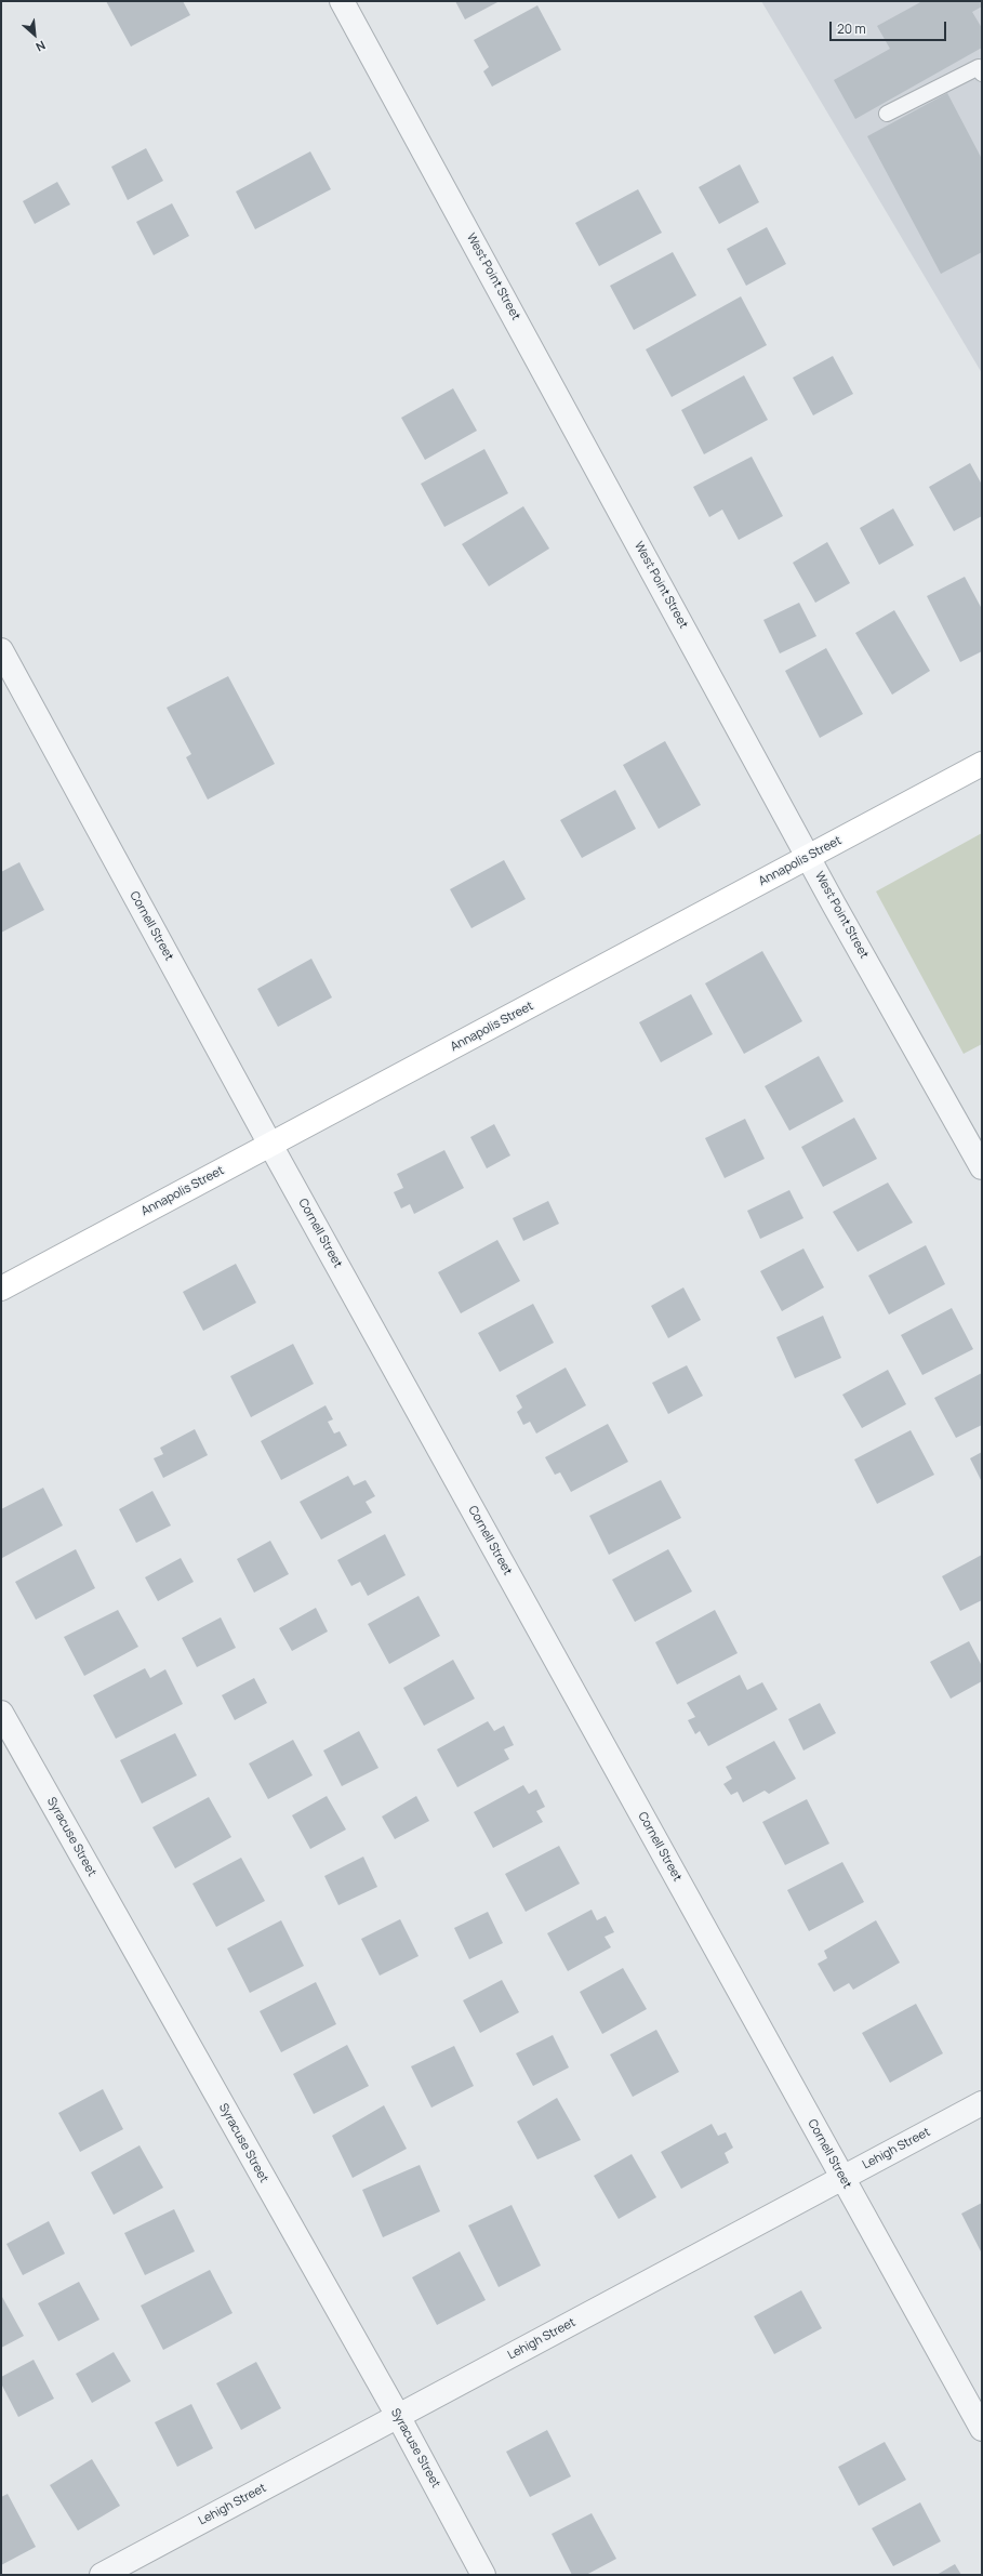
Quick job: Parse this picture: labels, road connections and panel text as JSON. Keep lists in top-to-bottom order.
{
  "streets": {
    "street": [
      "West Point Street",
      "Annapolis Street",
      "Cornell Street",
      "Syracuse Street",
      "Lehigh Street"
    ]
  },
  "crossings": [
    ["West Point Street", "Annapolis Street"],
    ["Annapolis Street", "Cornell Street"],
    ["Cornell Street", "Lehigh Street"],
    ["Syracuse Street", "Lehigh Street"]
  ],
  "scale_bar": "20 m",
  "north": "bottom right"
}
